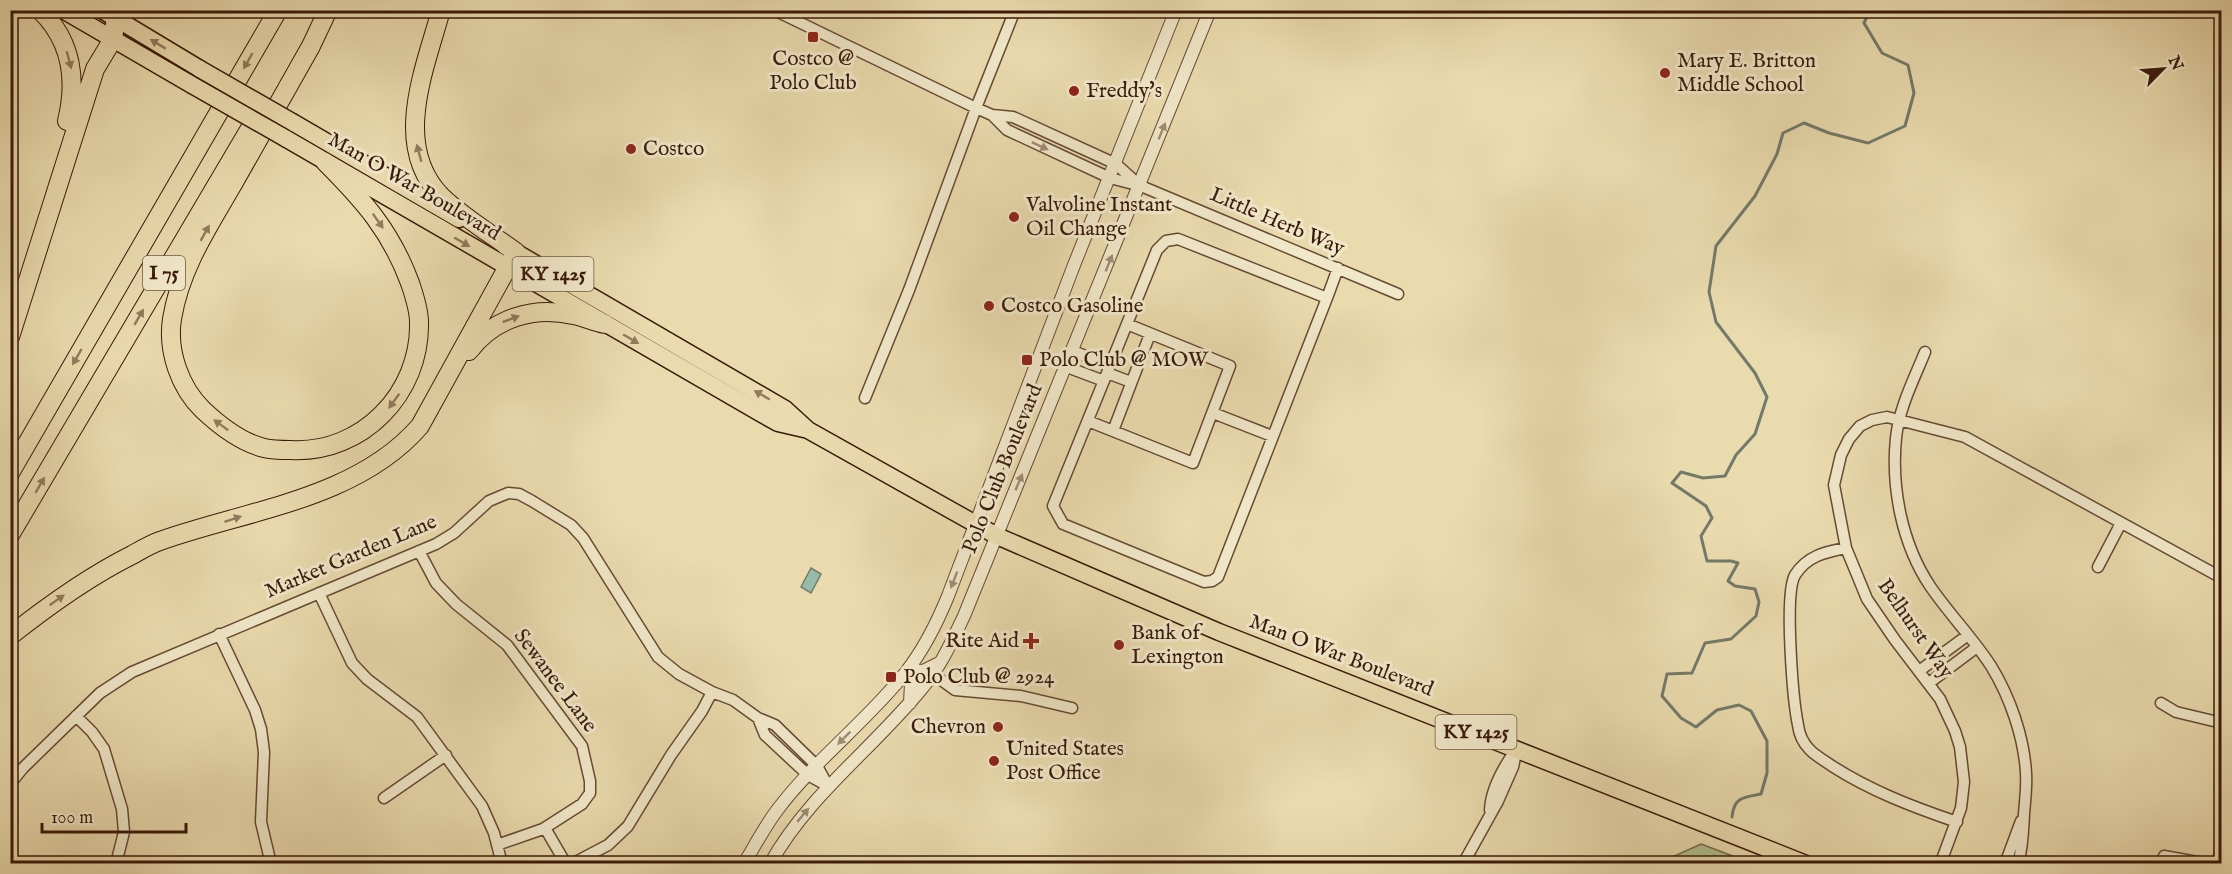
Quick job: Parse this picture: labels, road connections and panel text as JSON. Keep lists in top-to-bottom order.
{
  "streets": {
    "highway": ["I 75"],
    "main road": ["Man O War Boulevard", "KY 1425"],
    "street": [
      "Little Herb Way",
      "Polo Club Boulevard",
      "Market Garden Lane",
      "Belhurst Way",
      "Sewanee Lane"
    ]
  },
  "crossings": [
    ["Man O War Boulevard", "Polo Club Boulevard"],
    ["Little Herb Way", "Polo Club Boulevard"],
    ["Polo Club Boulevard", "Market Garden Lane"],
    ["Market Garden Lane", "Sewanee Lane"]
  ],
  "places": {
    "transit": ["Costco @ Polo Club", "Polo Club @ MOW", "Polo Club @ 2924"],
    "other": [
      "Mary E. Britton Middle School",
      "Freddy's",
      "Costco",
      "Valvoline Instant Oil Change",
      "Costco Gasoline",
      "Bank of Lexington",
      "Chevron",
      "United States Post Office"
    ],
    "health": ["Rite Aid"]
  },
  "scale_bar": "100 m",
  "north": "top right"
}
